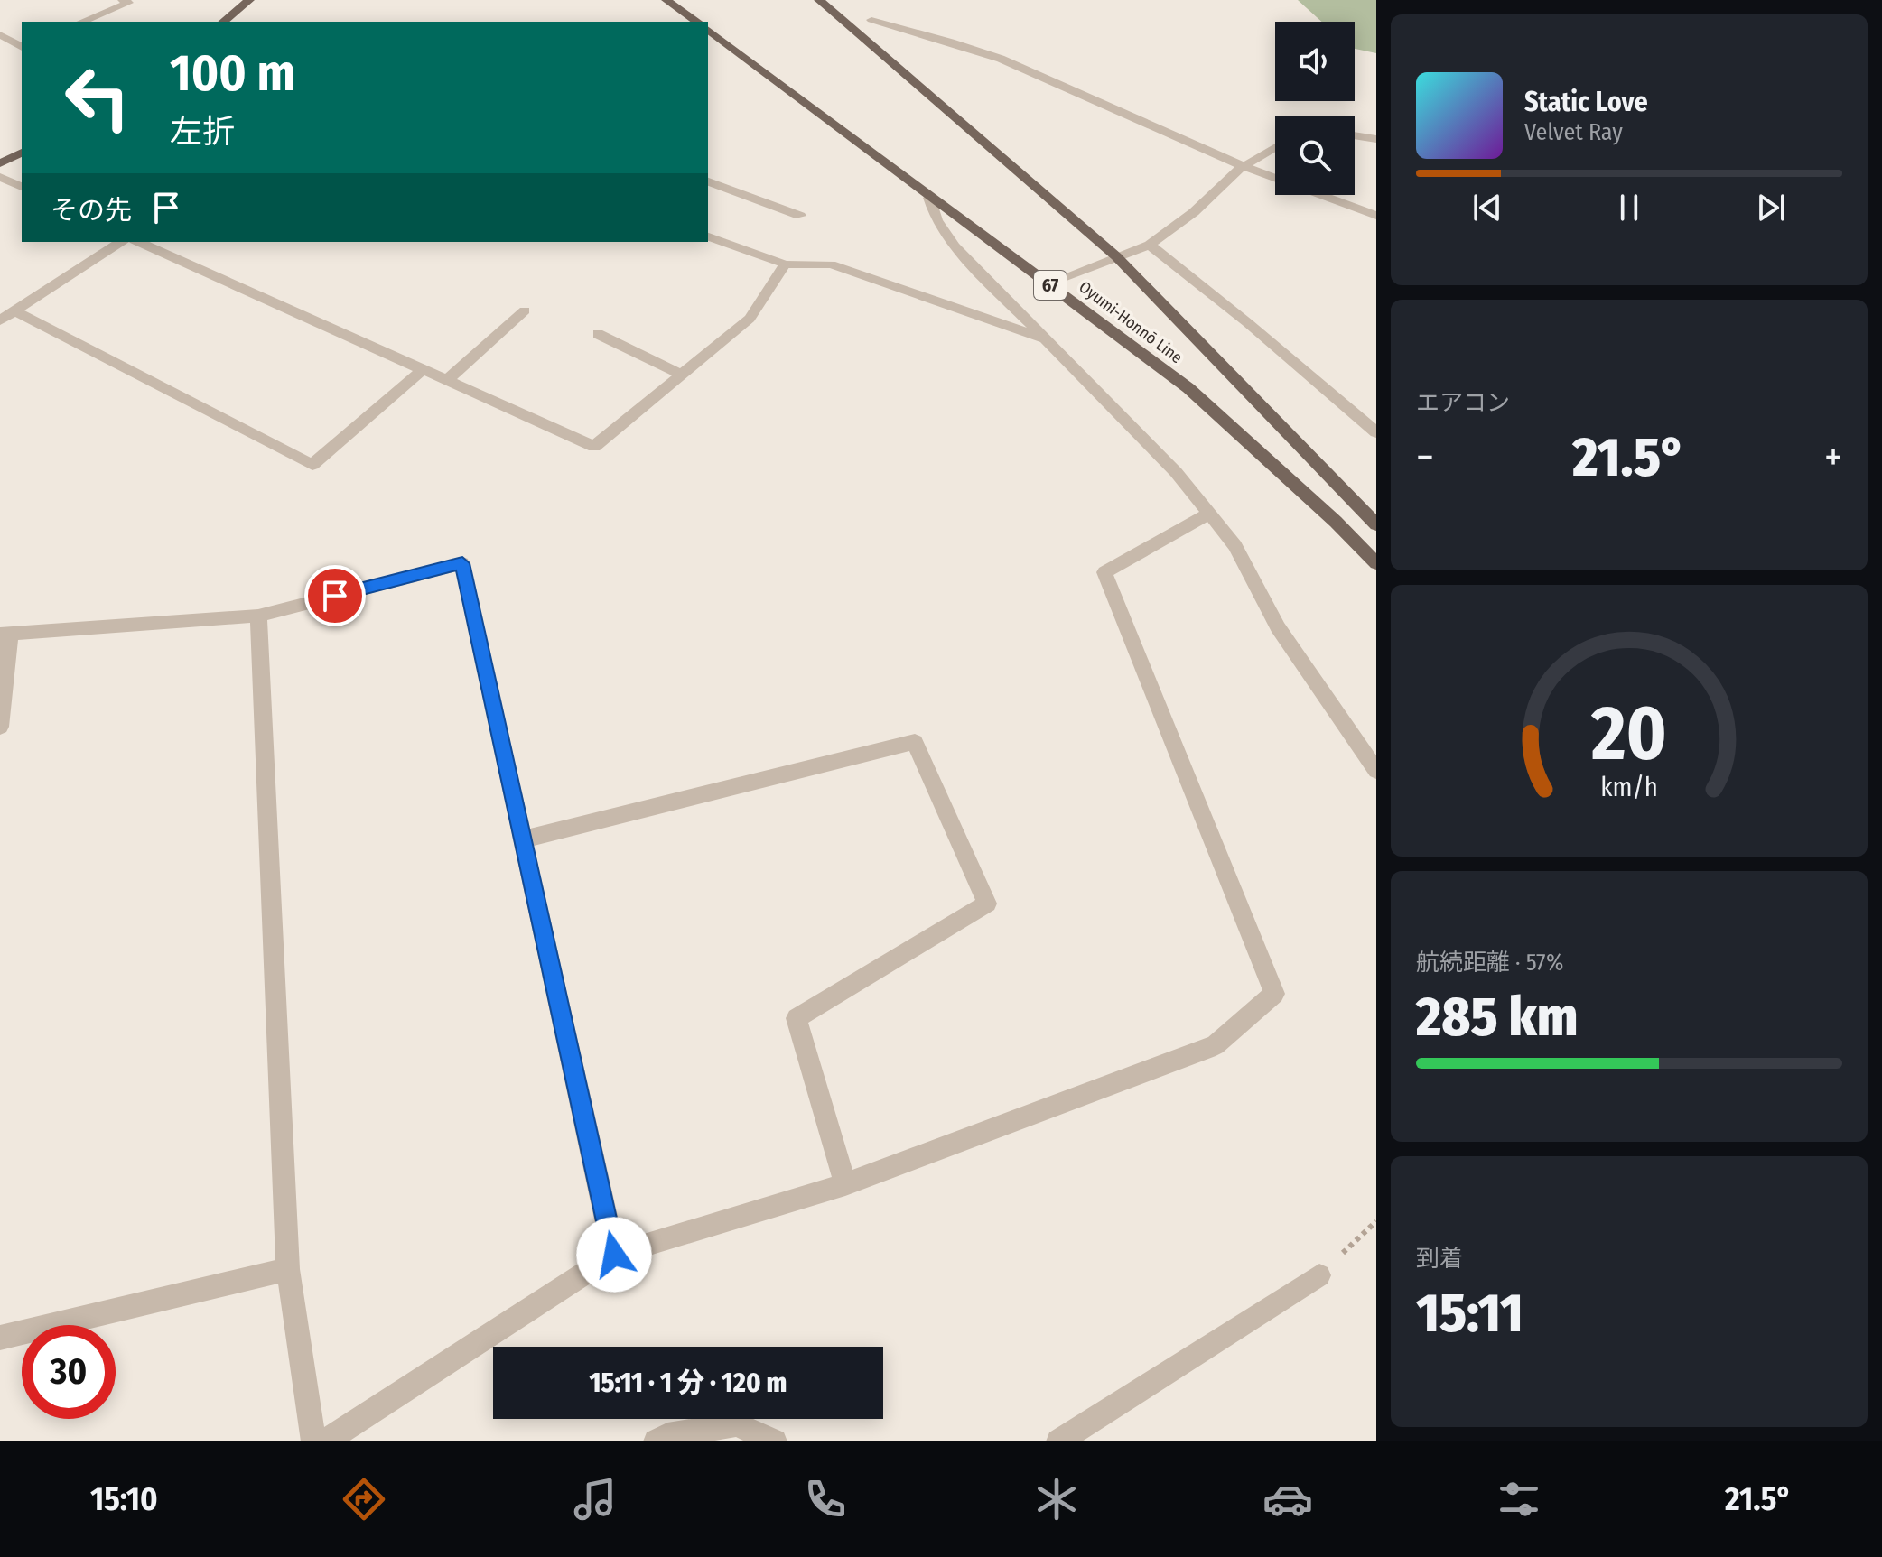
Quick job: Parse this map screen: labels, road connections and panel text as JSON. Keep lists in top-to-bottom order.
{
  "streets": {
    "main road": ["67", "Oyumi-Honnō Line"]
  },
  "page": {
    "turn": ["100 m", "左折"],
    "song": ["Static Love", "Velvet Ray"],
    "then": "その先",
    "tile": [
      "エアコン",
      ["航続距離 · 57%", "285 km"],
      ["到着", "15:11"]
    ],
    "heat": ["−", "21.5°", "+"],
    "limit": "30",
    "trip": "15:11 · 1 分 · 120 m",
    "tabs": ["15:10", "21.5°"],
    "gauge": ["20", "km/h"]
  }
}
